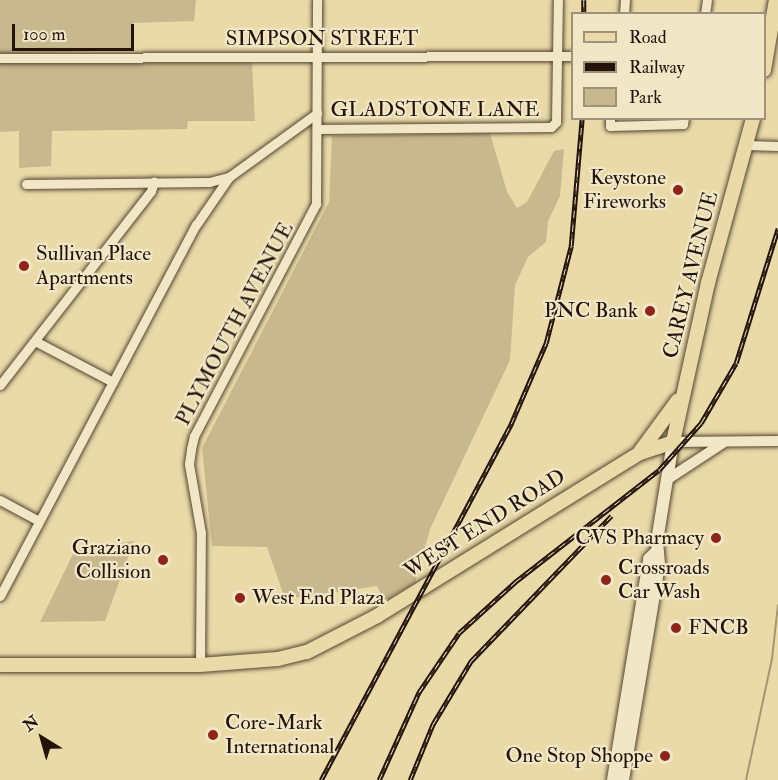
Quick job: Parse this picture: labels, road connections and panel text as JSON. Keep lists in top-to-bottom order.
{
  "streets": {
    "main road": ["CAREY AVENUE", "WEST END ROAD"],
    "street": ["SIMPSON STREET", "GLADSTONE LANE", "PLYMOUTH AVENUE"]
  },
  "crossings": [
    ["SIMPSON STREET", "GLADSTONE LANE"],
    ["SIMPSON STREET", "PLYMOUTH AVENUE"],
    ["GLADSTONE LANE", "PLYMOUTH AVENUE"],
    ["CAREY AVENUE", "WEST END ROAD"],
    ["PLYMOUTH AVENUE", "WEST END ROAD"]
  ],
  "places": [
    "Keystone Fireworks",
    "Sullivan Place Apartments",
    "PNC Bank",
    "CVS Pharmacy",
    "Graziano Collision",
    "Crossroads Car Wash",
    "West End Plaza",
    "FNCB",
    "Core-Mark International",
    "One Stop Shoppe"
  ],
  "legend": ["Road", "Railway", "Park"],
  "scale_bar": "100 m",
  "north": "top left"
}
